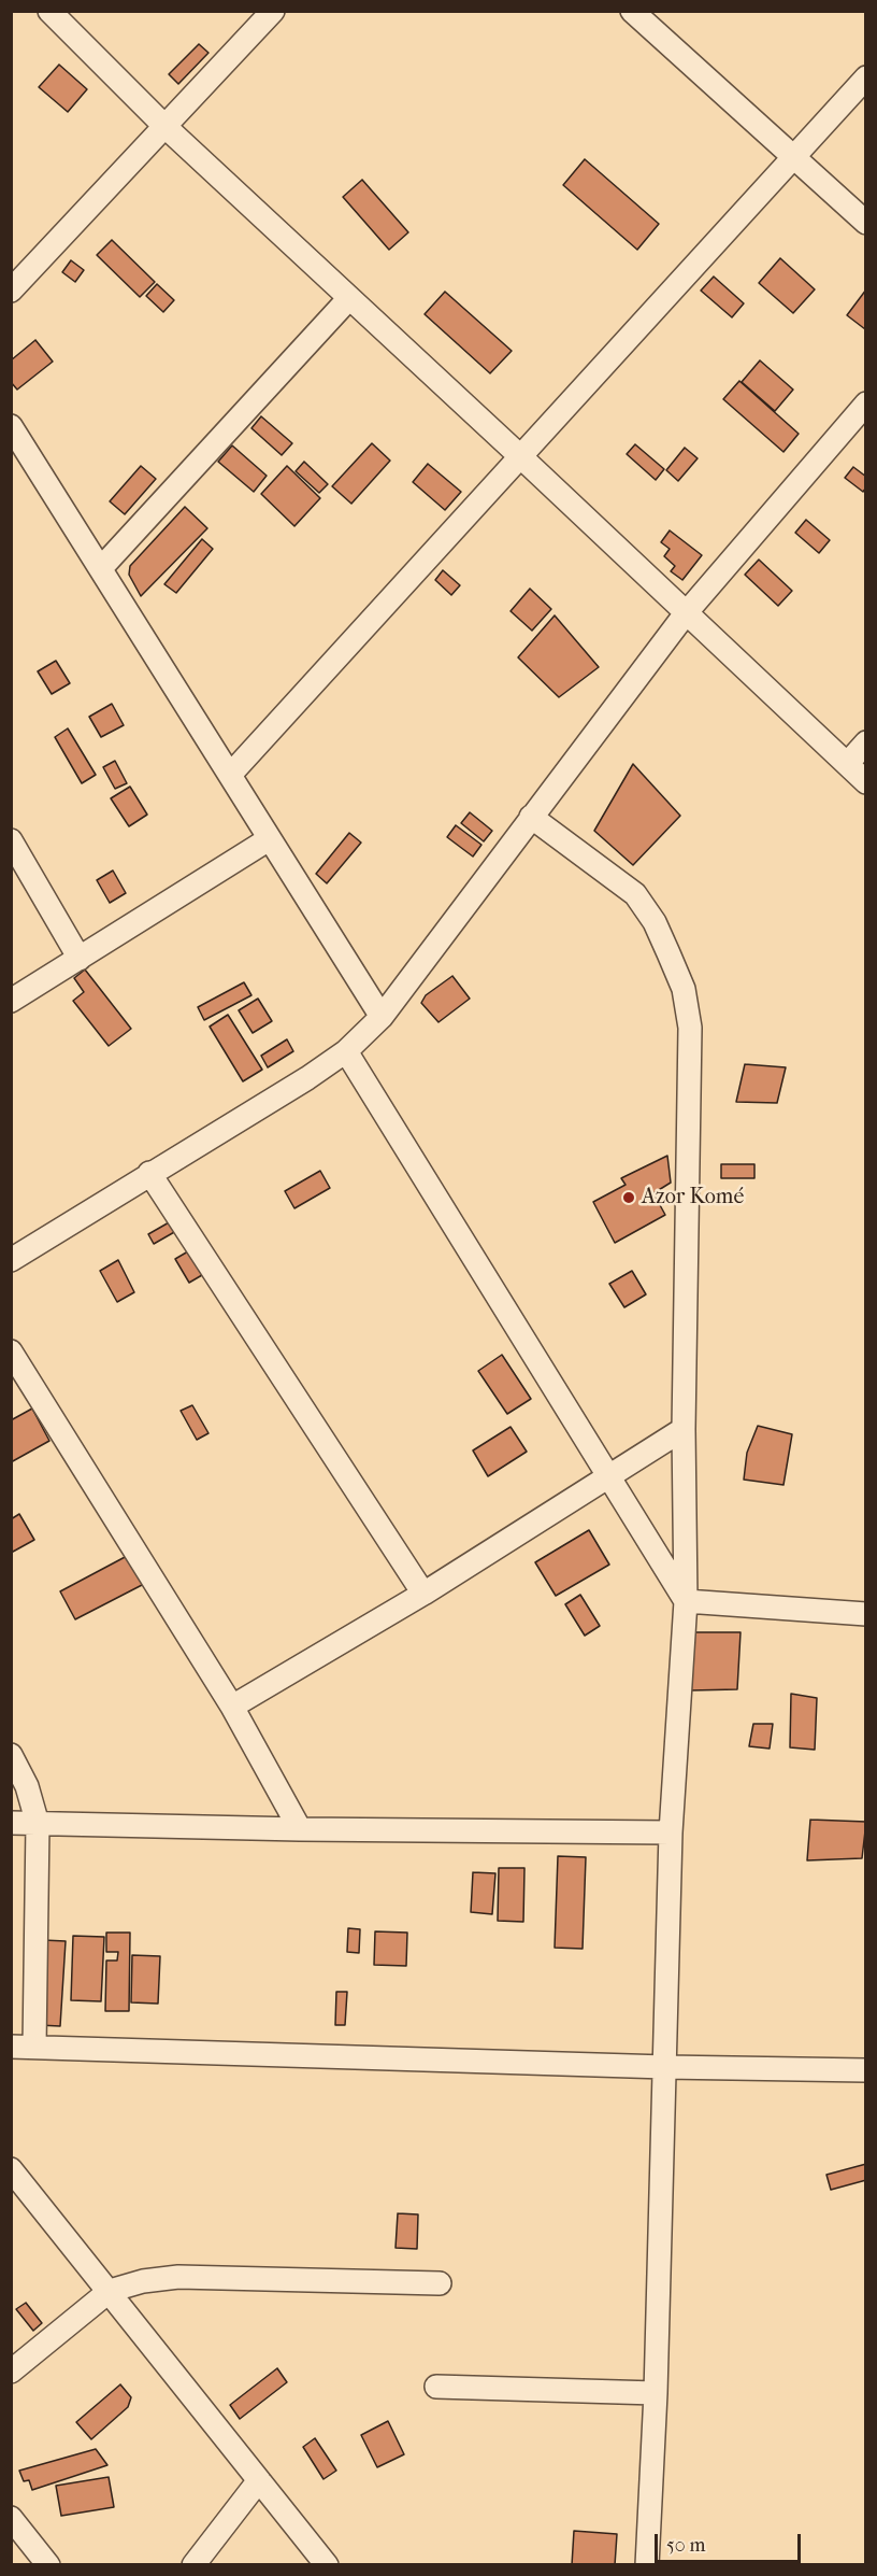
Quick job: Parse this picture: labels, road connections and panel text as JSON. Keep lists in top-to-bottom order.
{
  "places": ["Azor Komé"],
  "scale_bar": "50 m"
}
